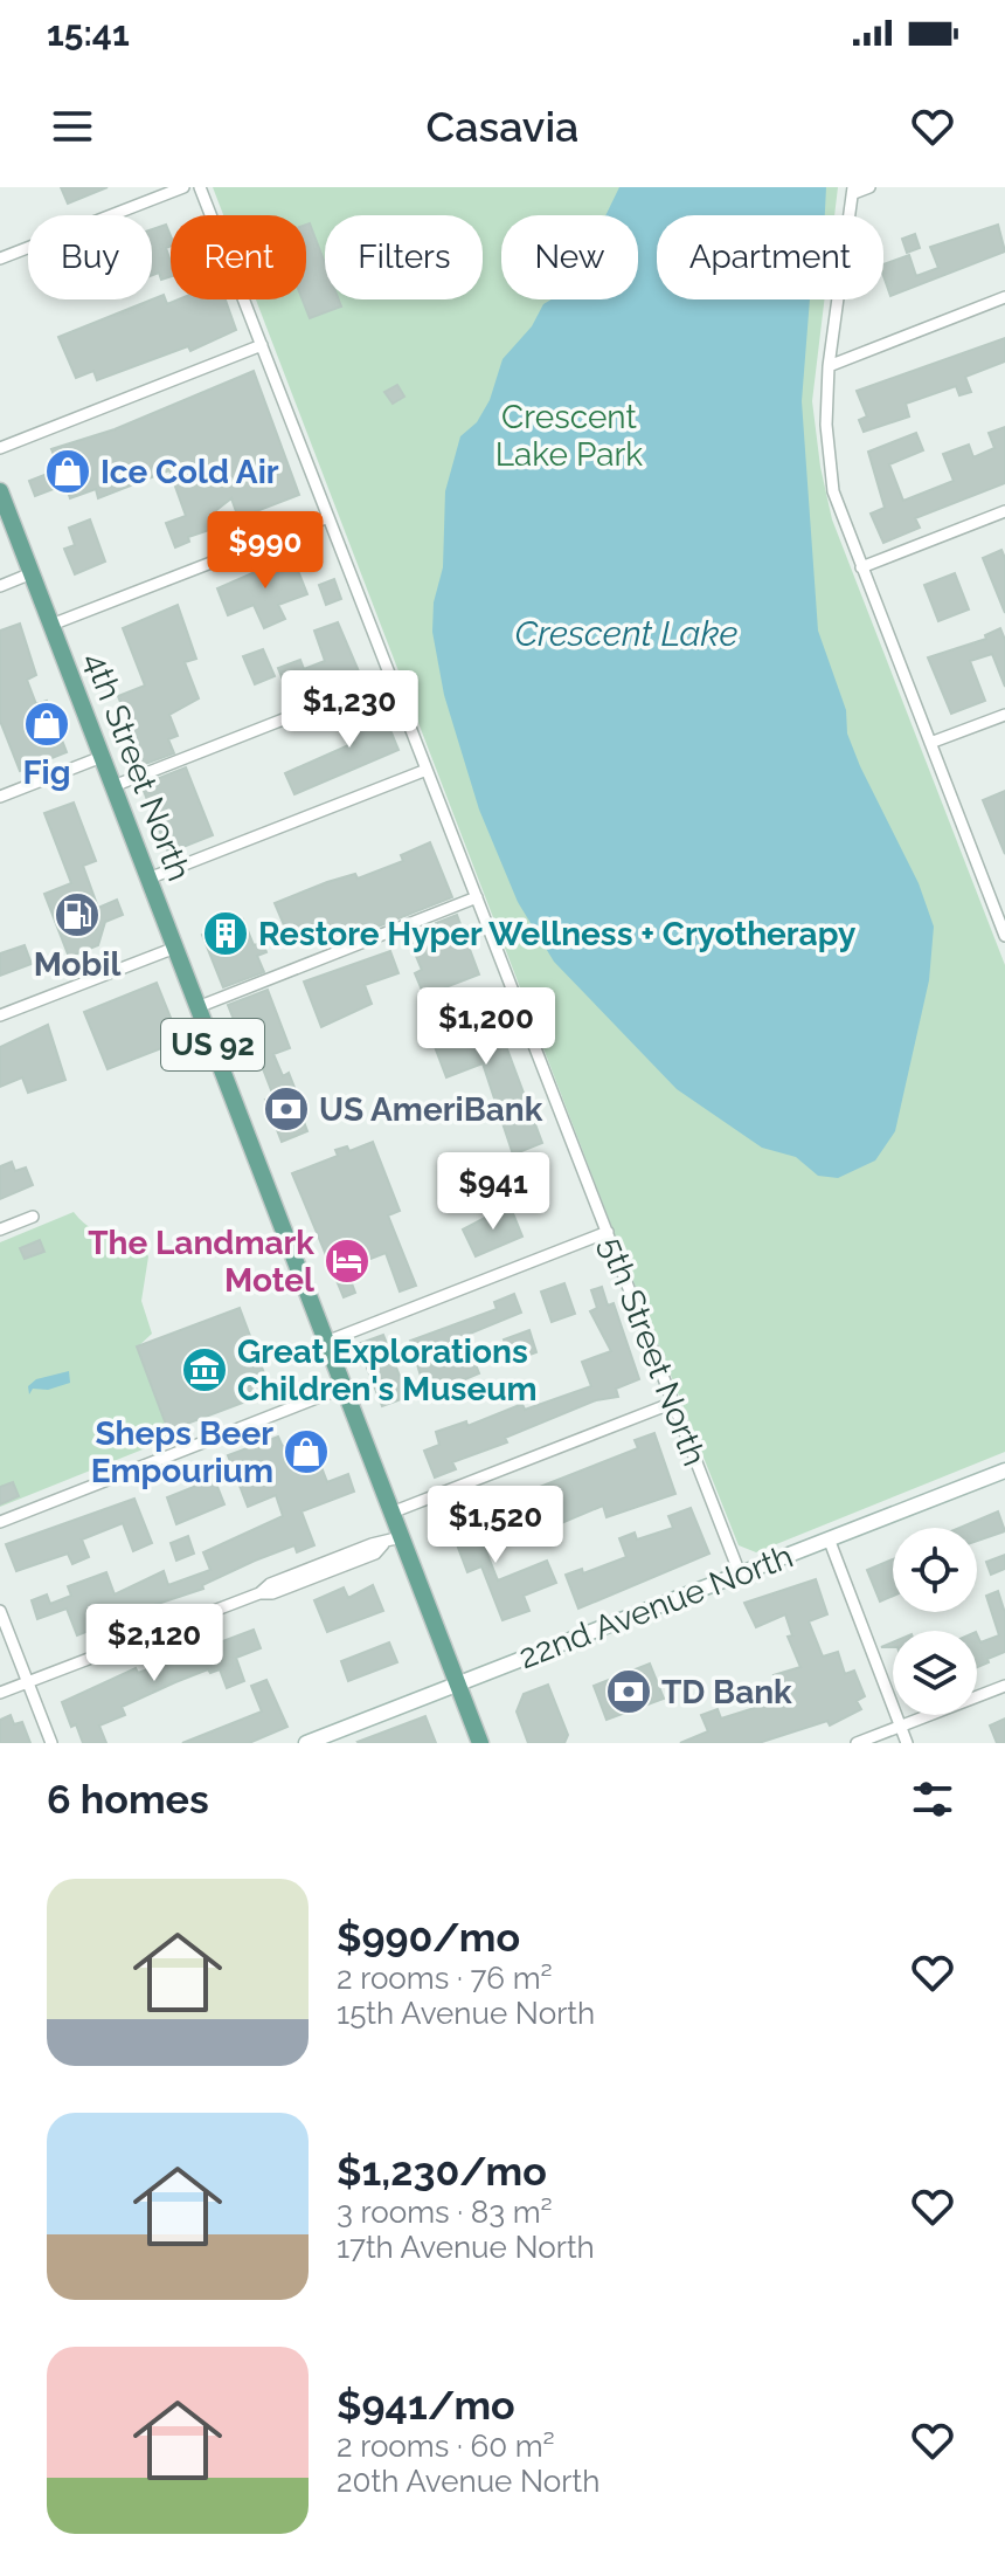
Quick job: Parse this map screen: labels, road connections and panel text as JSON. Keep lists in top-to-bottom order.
{
  "streets": {
    "main road": ["4th Street North", "US 92", "22nd Avenue North"],
    "street": ["5th Street North"]
  },
  "crossings": [
    ["4th Street North", "22nd Avenue North"],
    ["5th Street North", "22nd Avenue North"]
  ],
  "water": ["Crescent Lake"],
  "parks": ["Crescent Lake Park"],
  "places": {
    "shop": ["Ice Cold Air", "Fig", "Sheps Beer Empourium"],
    "fuel station": ["Mobil"],
    "building": ["Restore Hyper Wellness + Cryotherapy"],
    "bank": ["US AmeriBank", "TD Bank"],
    "hotel": ["The Landmark Motel"],
    "museum": ["Great Explorations Children's Museum"]
  },
  "page": {
    "status": "15:41",
    "header": "Casavia",
    "chip": [
      "Buy",
      "Rent",
      "Filters",
      "New",
      "Apartment"
    ],
    "price": [
      "$990",
      "$1,230",
      "$1,200",
      "$941",
      "$1,520",
      "$2,120"
    ],
    "heading": "6 homes",
    "list": [
      {
        "name": "$990/mo",
        "note": "2 rooms · 76 m² · 15th Avenue North"
      },
      {
        "name": "$1,230/mo",
        "note": "3 rooms · 83 m² · 17th Avenue North"
      },
      {
        "name": "$941/mo",
        "note": "2 rooms · 60 m² · 20th Avenue North"
      }
    ]
  }
}
